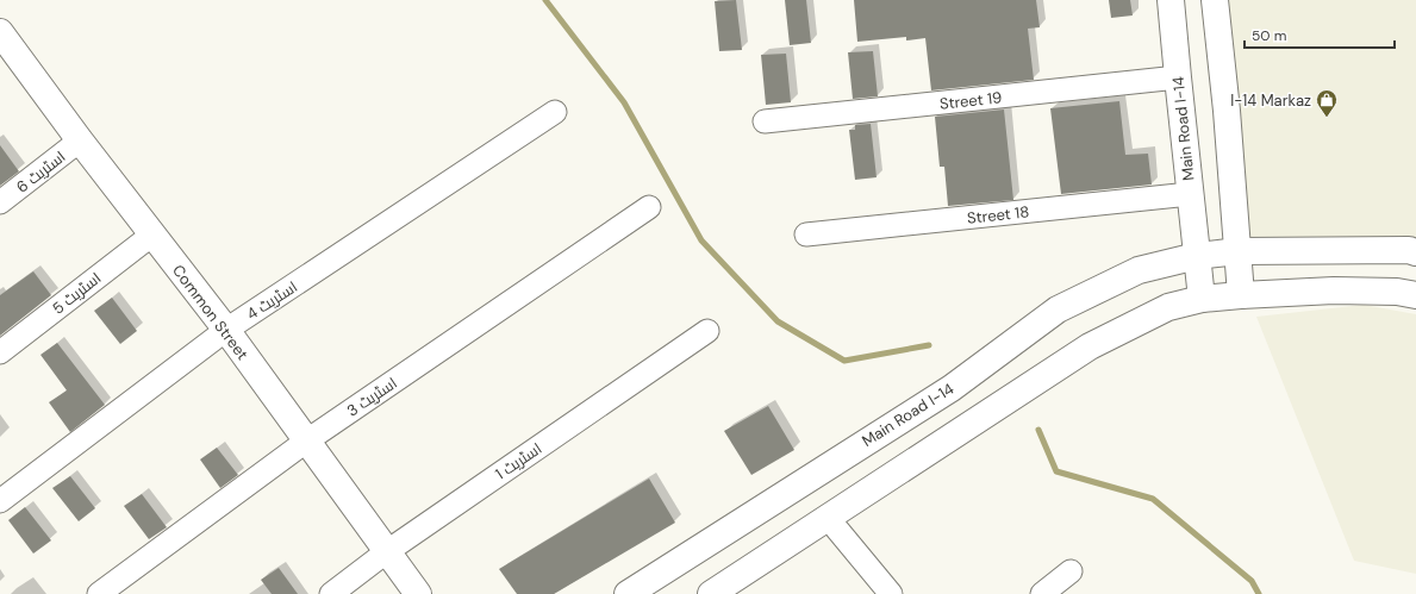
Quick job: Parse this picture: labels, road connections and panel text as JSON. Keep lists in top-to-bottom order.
{
  "streets": {
    "main road": ["Main Road I-14", "Common Street"],
    "street": [
      "Street 19",
      "اسٹریٹ 6",
      "Street 18",
      "اسٹریٹ 5",
      "اسٹریٹ 4",
      "اسٹریٹ 3",
      "اسٹریٹ 1"
    ]
  },
  "crossings": [
    ["Street 19", "Main Road I-14"],
    ["Main Road I-14", "Street 18"],
    ["اسٹریٹ 6", "Common Street"],
    ["اسٹریٹ 5", "Common Street"],
    ["اسٹریٹ 4", "Common Street"],
    ["Common Street", "اسٹریٹ 3"],
    ["Common Street", "اسٹریٹ 1"]
  ],
  "places": {
    "shop": ["I-14 Markaz"]
  },
  "scale_bar": "50 m"
}
